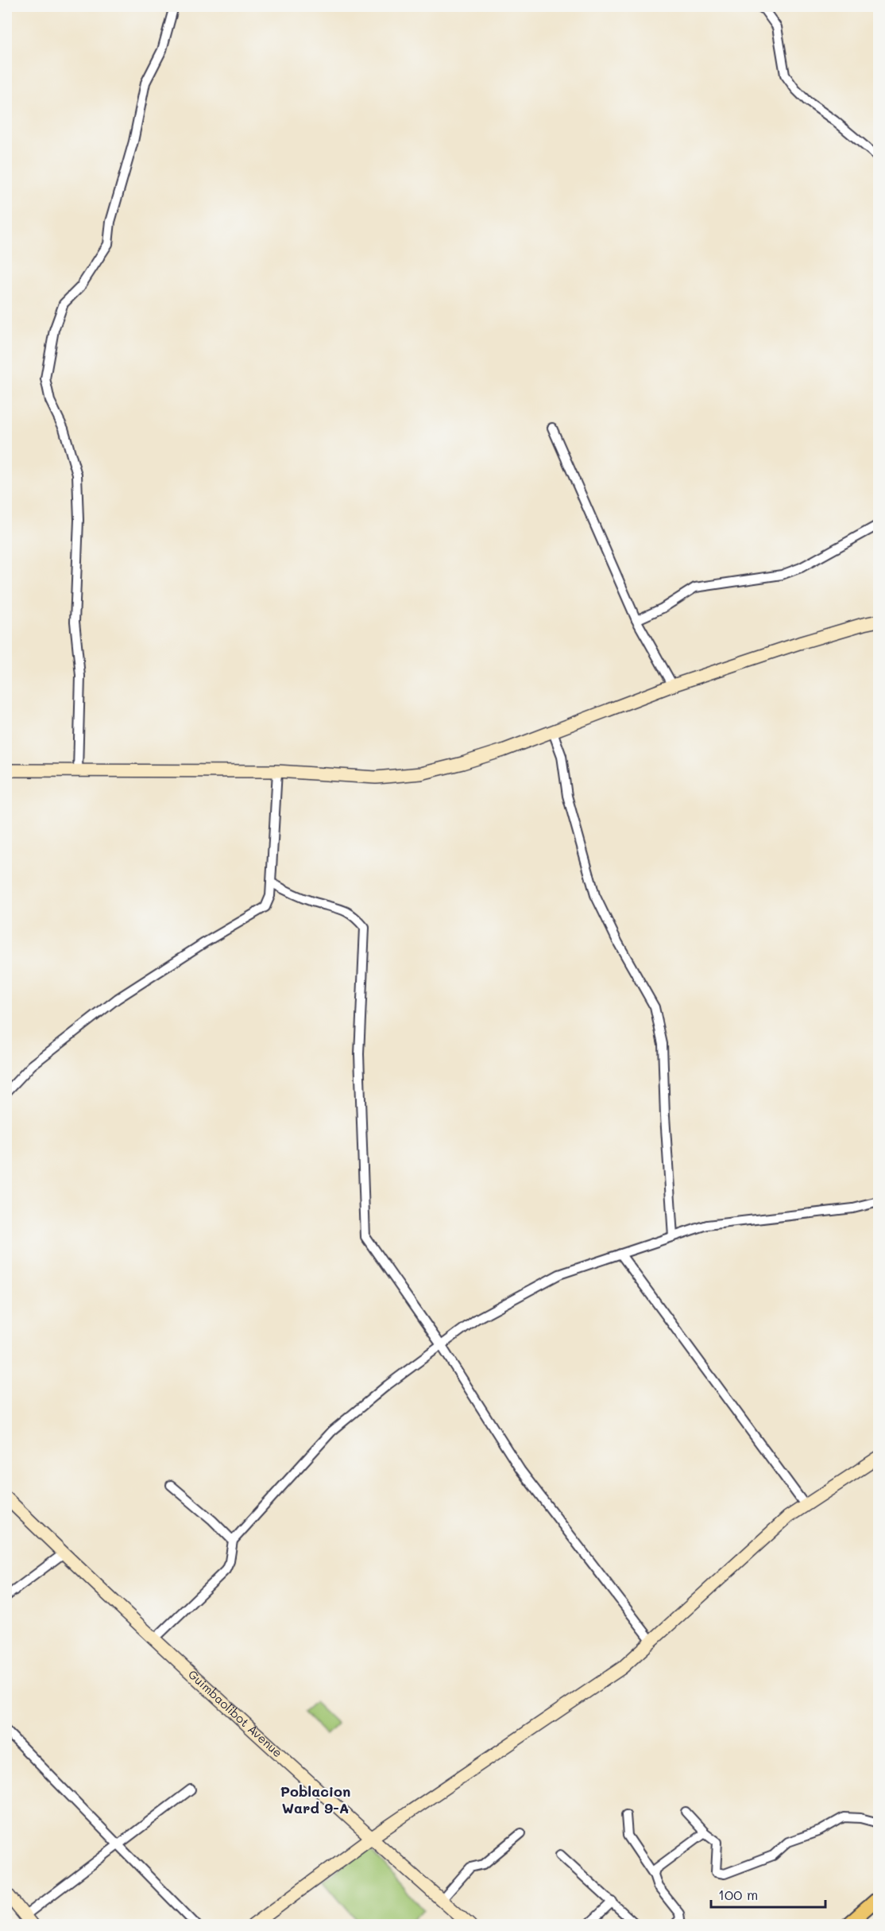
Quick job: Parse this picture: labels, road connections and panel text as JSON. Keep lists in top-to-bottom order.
{
  "streets": {
    "street": ["Guimbaolibot Avenue"]
  },
  "districts": ["Poblacion Ward 9-A"],
  "scale_bar": "100 m"
}
